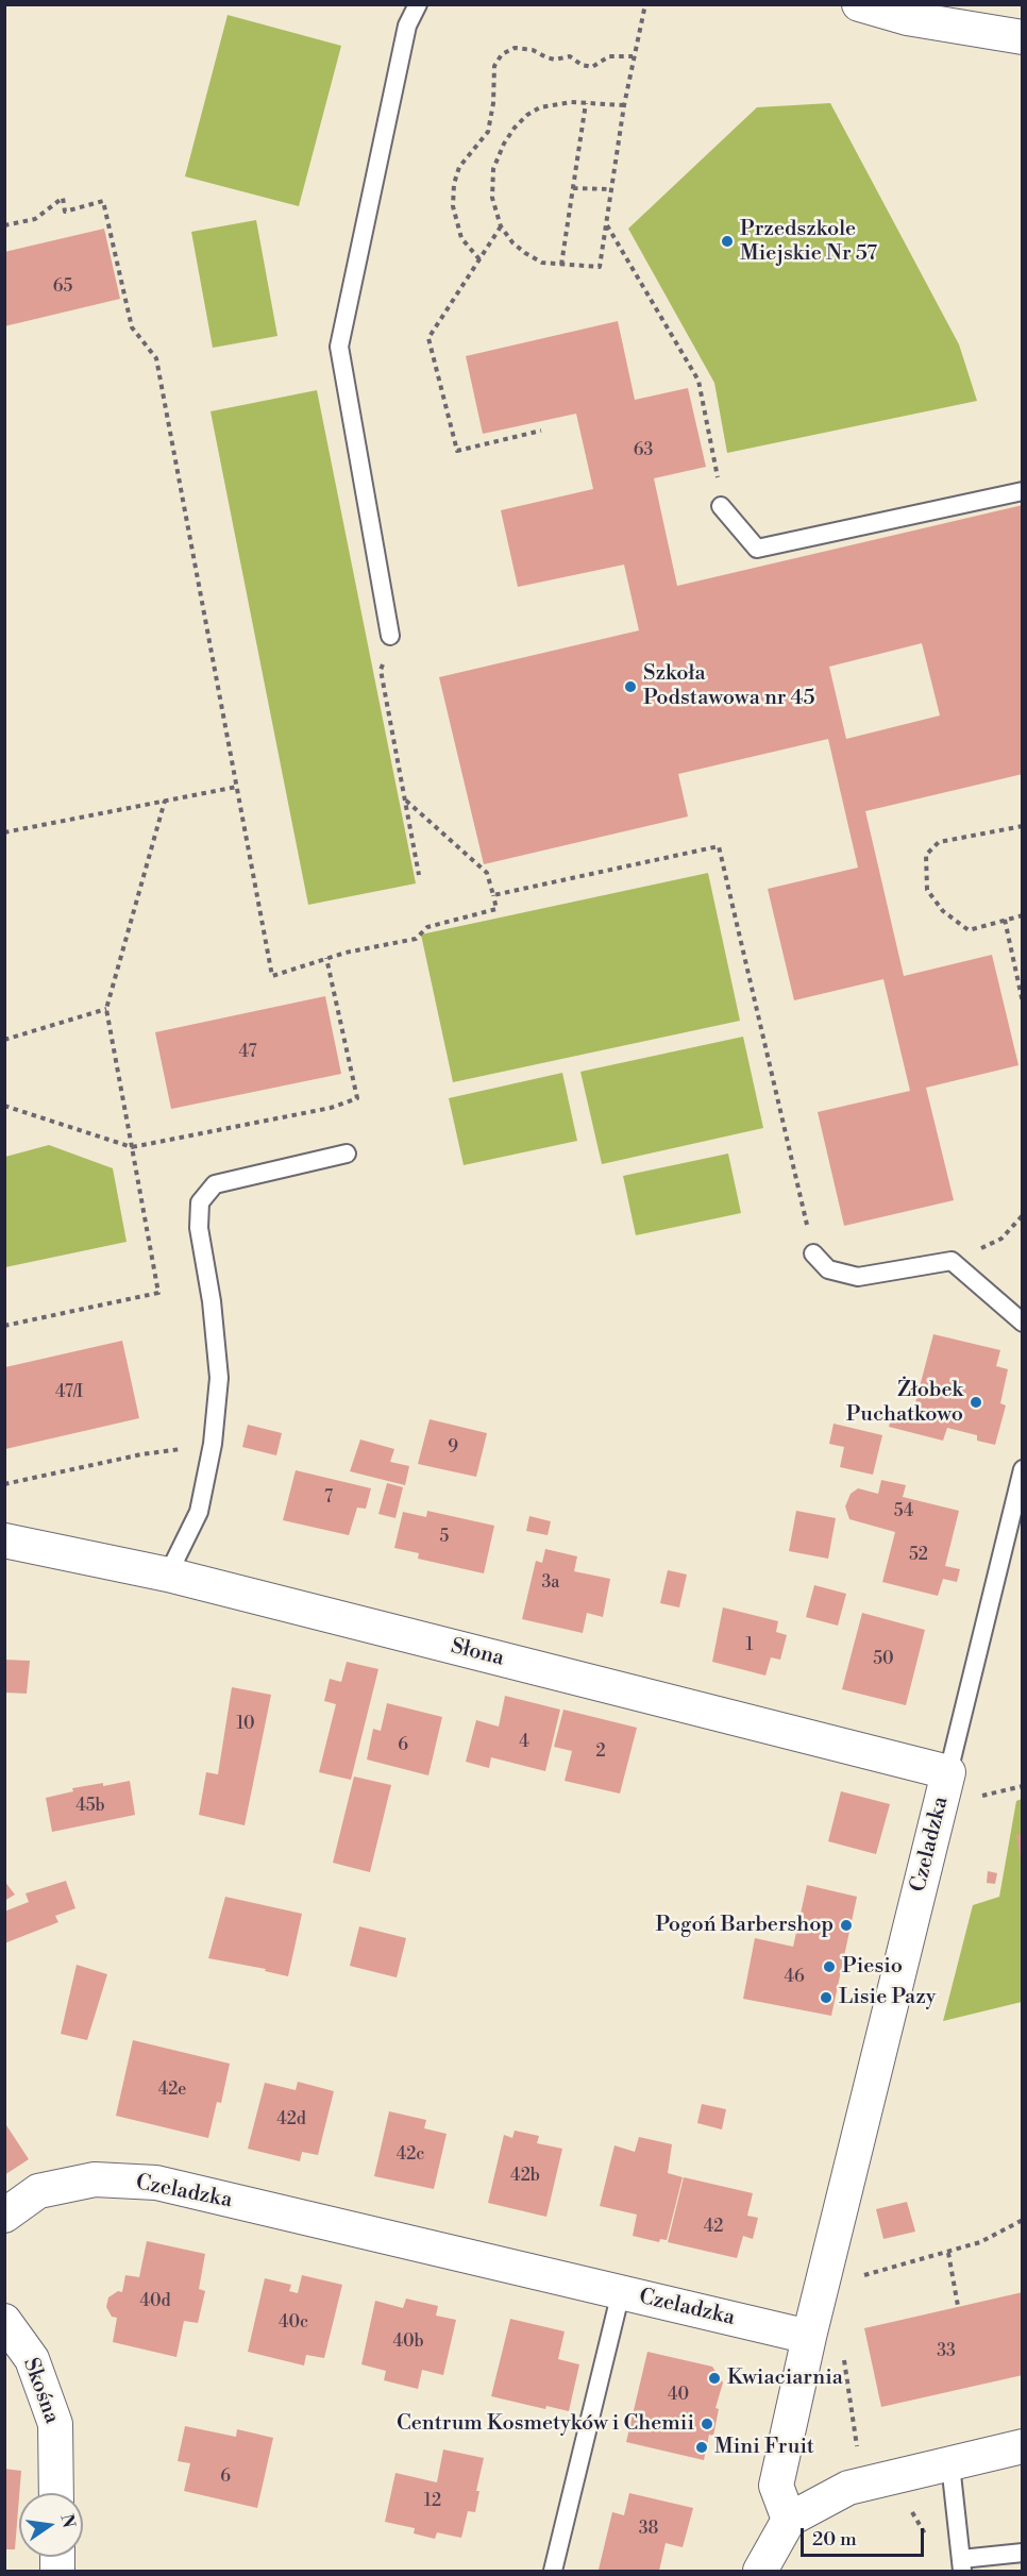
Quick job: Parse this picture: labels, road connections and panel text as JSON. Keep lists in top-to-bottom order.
{
  "streets": {
    "street": ["Słona", "Czeladzka", "Skośna"]
  },
  "crossings": [
    ["Słona", "Czeladzka"]
  ],
  "places": [
    "Przedszkole Miejskie Nr 57",
    "Szkoła Podstawowa nr 45",
    "Żłobek Puchatkowo",
    "Pogoń Barbershop",
    "Piesio",
    "Lisie Pazy",
    "Kwiaciarnia",
    "Centrum Kosmetyków i Chemii",
    "Mini Fruit"
  ],
  "house_numbers": [
    "65",
    "63",
    "47",
    "47/I",
    "9",
    "7",
    "54",
    "5",
    "52",
    "3a",
    "1",
    "50",
    "10",
    "4",
    "6",
    "2",
    "45b",
    "46",
    "42e",
    "42d",
    "42c",
    "42b",
    "42",
    "40d",
    "40c",
    "40b",
    "33",
    "40",
    "6",
    "12",
    "38"
  ],
  "scale_bar": "20 m",
  "north": "right"
}
